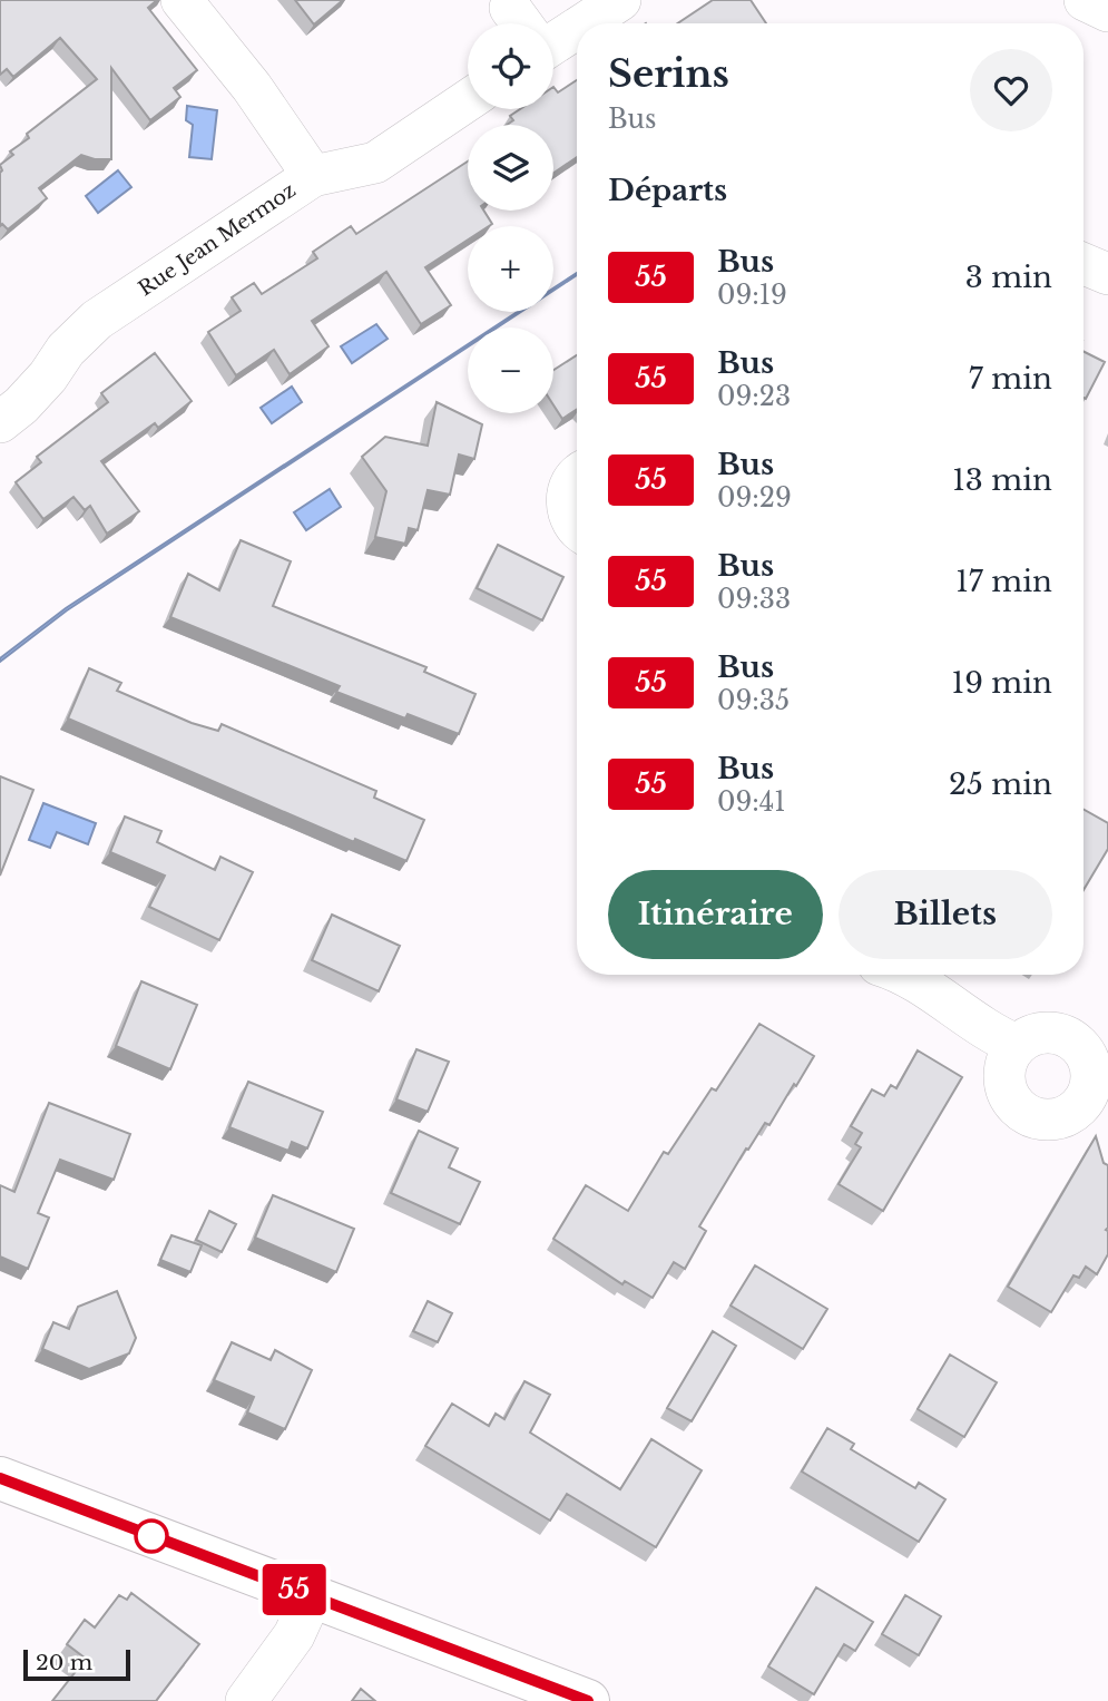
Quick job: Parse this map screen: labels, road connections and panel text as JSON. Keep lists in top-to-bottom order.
{
  "streets": {
    "street": ["Rue Jean Mermoz"]
  },
  "lines": ["bus line 55"],
  "scale_bar": "20 m",
  "page": {
    "on_map": "55",
    "map_buttons": ["+", "−"],
    "heading": [
      ["Serins", "Bus"],
      "Départs"
    ],
    "list": [
      {
        "mark": "55",
        "name": "Bus",
        "note": "09:19",
        "value": "3 min"
      },
      {
        "mark": "55",
        "name": "Bus",
        "note": "09:23",
        "value": "7 min"
      },
      {
        "mark": "55",
        "name": "Bus",
        "note": "09:29",
        "value": "13 min"
      },
      {
        "mark": "55",
        "name": "Bus",
        "note": "09:33",
        "value": "17 min"
      },
      {
        "mark": "55",
        "name": "Bus",
        "note": "09:35",
        "value": "19 min"
      },
      {
        "mark": "55",
        "name": "Bus",
        "note": "09:41",
        "value": "25 min"
      }
    ],
    "buttons": ["Itinéraire", "Billets"],
    "scale": "20 m"
  }
}
